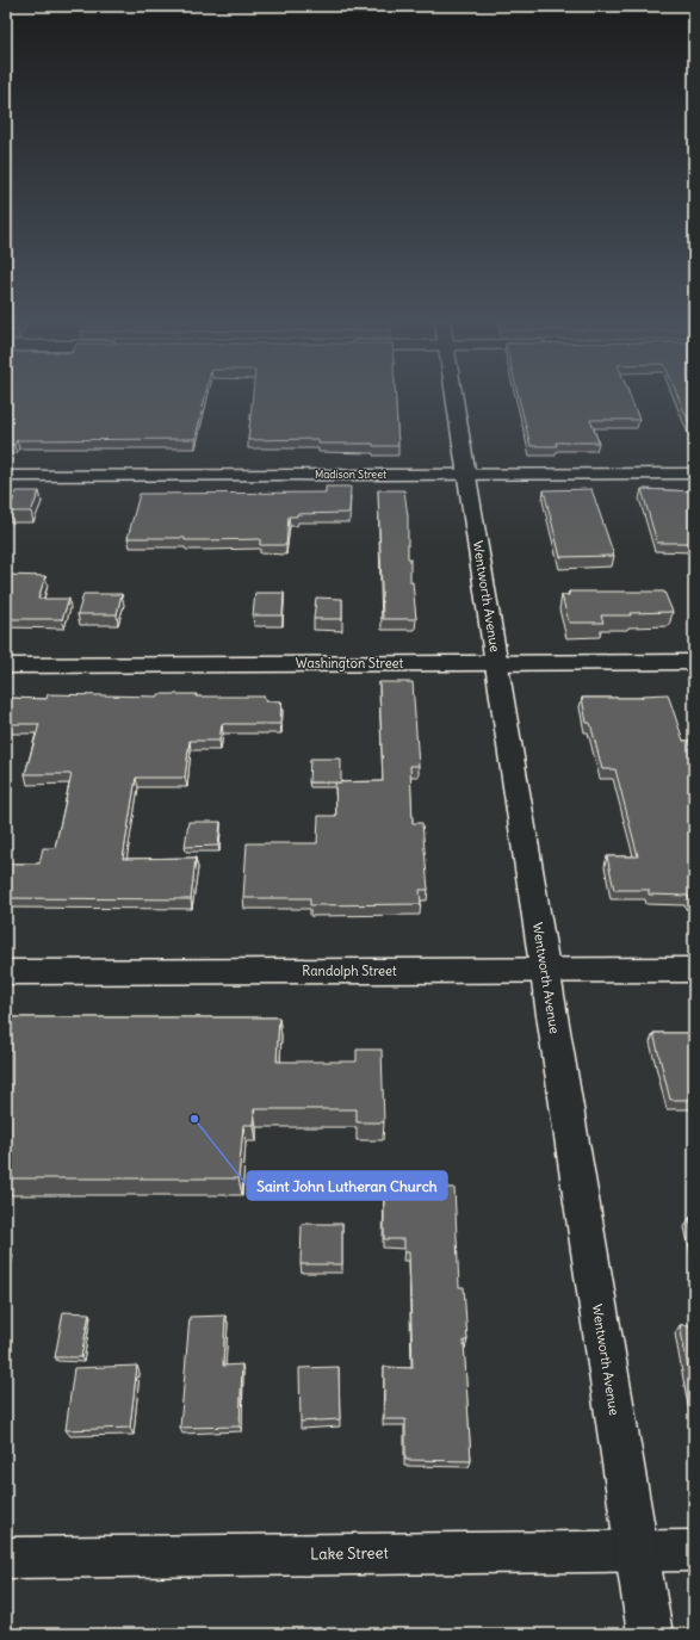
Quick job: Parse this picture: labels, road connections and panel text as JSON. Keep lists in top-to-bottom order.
{
  "streets": {
    "street": [
      "Madison Street",
      "Wentworth Avenue",
      "Washington Street",
      "Randolph Street",
      "Lake Street"
    ]
  },
  "crossings": [
    ["Madison Street", "Wentworth Avenue"],
    ["Wentworth Avenue", "Washington Street"],
    ["Wentworth Avenue", "Randolph Street"],
    ["Wentworth Avenue", "Lake Street"]
  ],
  "places": ["Saint John Lutheran Church"]
}
